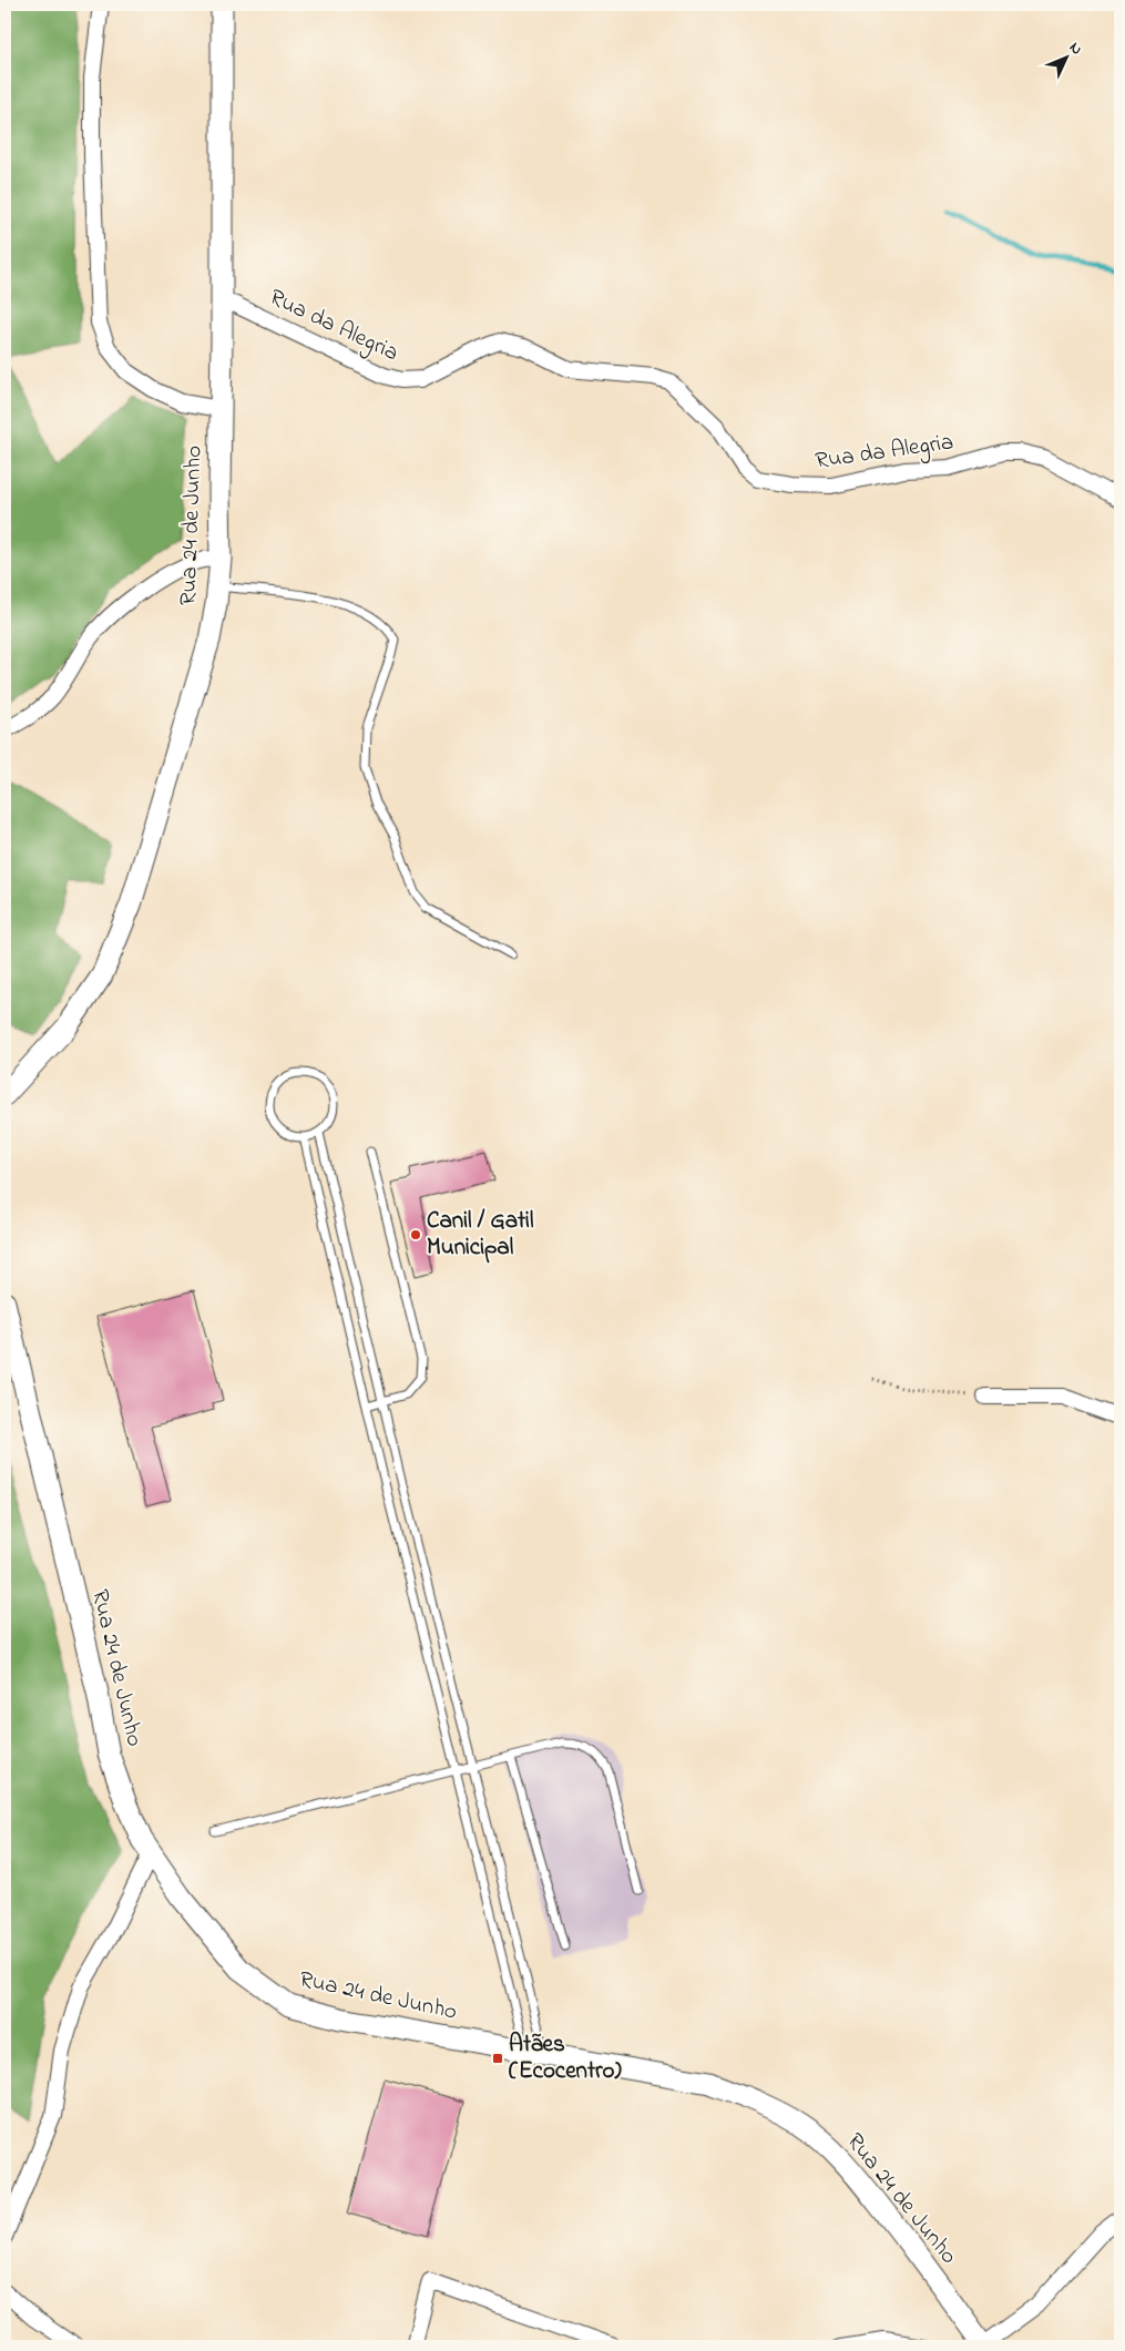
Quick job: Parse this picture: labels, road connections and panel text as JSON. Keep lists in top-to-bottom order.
{
  "streets": {
    "main road": ["Rua 24 de Junho"],
    "street": ["Rua da Alegria"]
  },
  "crossings": [
    ["Rua da Alegria", "Rua 24 de Junho"]
  ],
  "places": {
    "other": ["Canil / Gatil Municipal"],
    "transit": ["Atães (Ecocentro)"]
  },
  "north": "top right"
}
